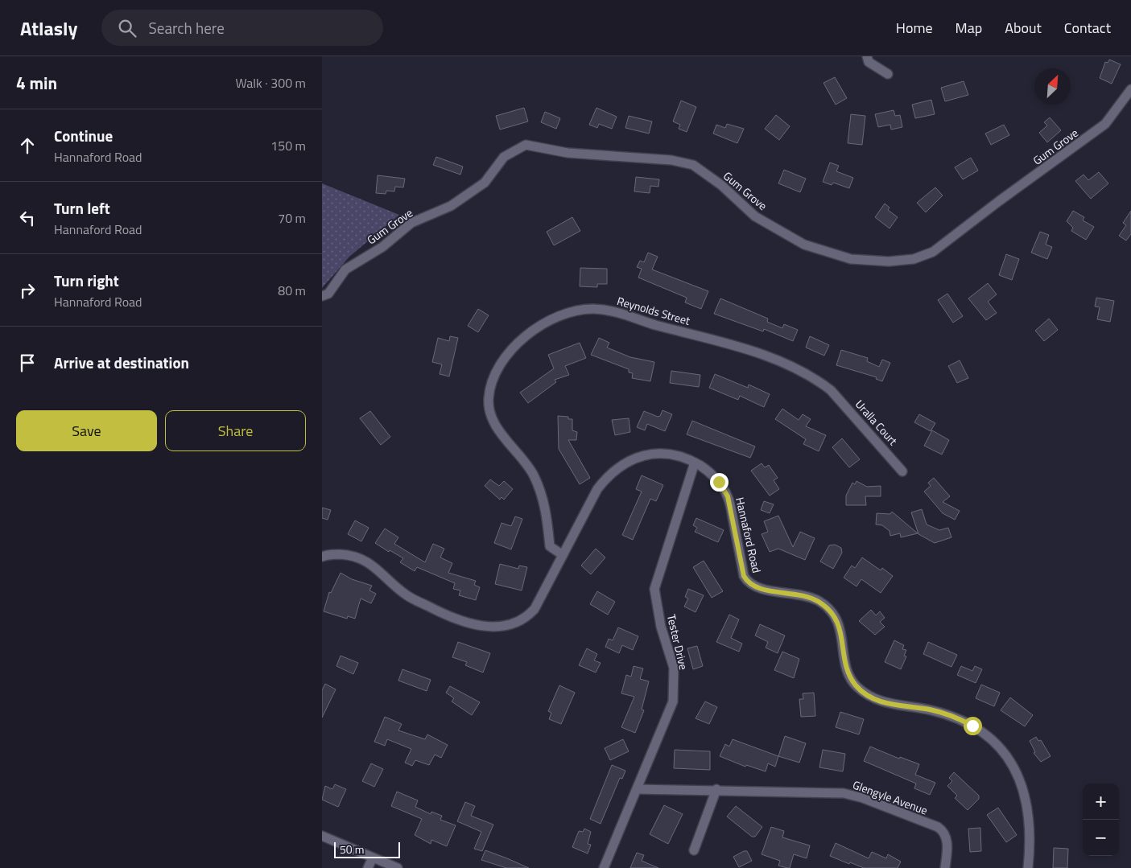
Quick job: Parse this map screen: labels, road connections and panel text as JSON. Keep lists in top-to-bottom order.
{
  "streets": {
    "street": [
      "Gum Grove",
      "Reynolds Street",
      "Uralla Court",
      "Hannaford Road",
      "Tester Drive",
      "Glengyle Avenue"
    ]
  },
  "crossings": [
    ["Reynolds Street", "Uralla Court"],
    ["Reynolds Street", "Hannaford Road"],
    ["Hannaford Road", "Tester Drive"],
    ["Tester Drive", "Glengyle Avenue"]
  ],
  "scale_bar": "50 m",
  "north": "top right",
  "page": {
    "header": "Atlasly",
    "search": "Search here",
    "nav": [
      "Home",
      "Map",
      "About",
      "Contact"
    ],
    "heading": ["4 min", "Walk · 300 m"],
    "list": [
      ["Continue", "Hannaford Road", "150 m"],
      ["Turn left", "Hannaford Road", "70 m"],
      ["Turn right", "Hannaford Road", "80 m"],
      "Arrive at destination"
    ],
    "buttons": ["Save", "Share"],
    "map_buttons": ["+", "−"],
    "scale": "50 m"
  }
}
